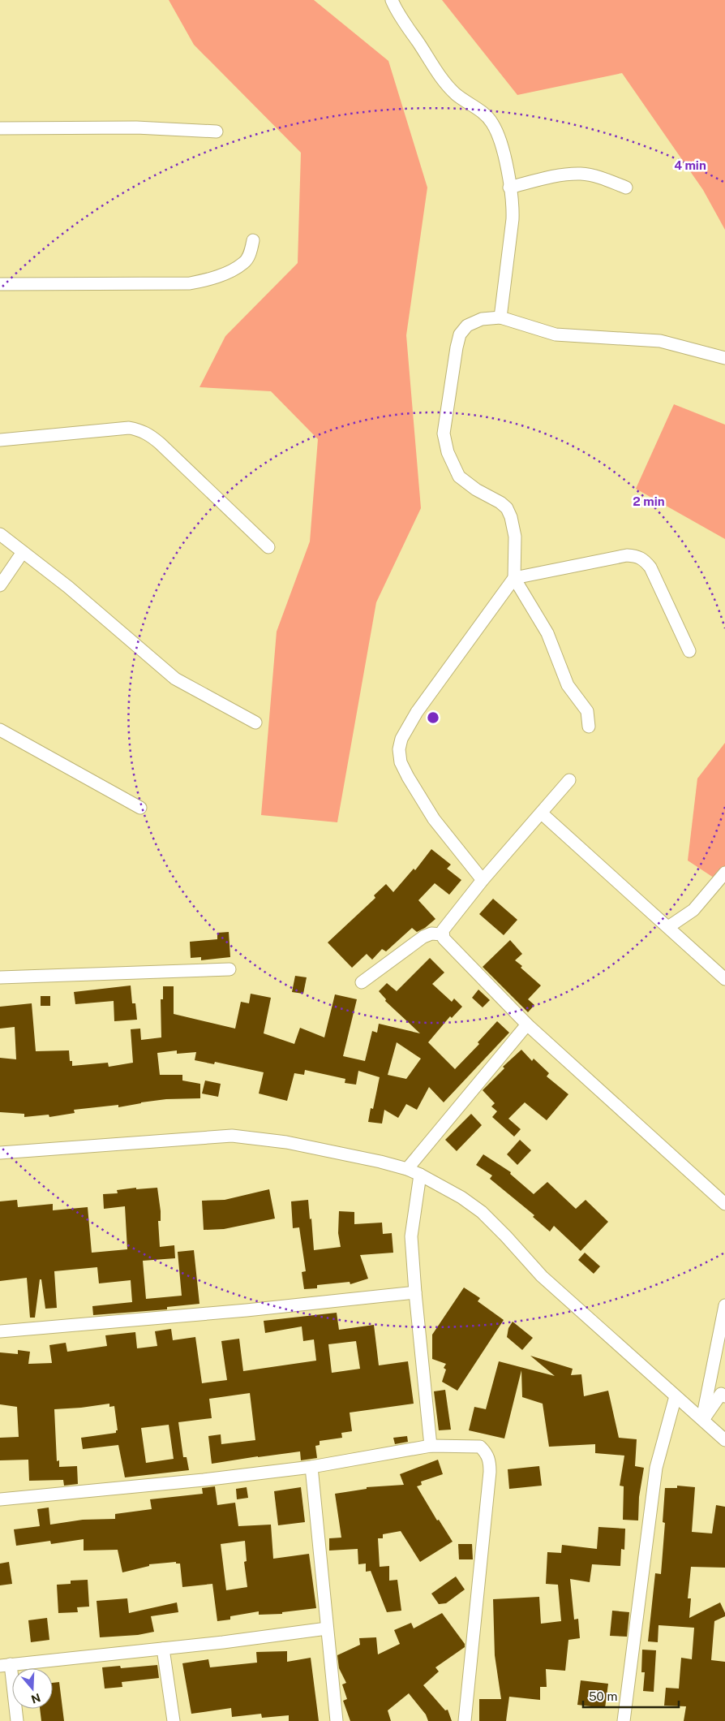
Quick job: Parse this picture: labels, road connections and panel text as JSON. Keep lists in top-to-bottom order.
{
  "scale_bar": "50 m",
  "north": "bottom",
  "rings": ["4 min", "2 min"]
}
